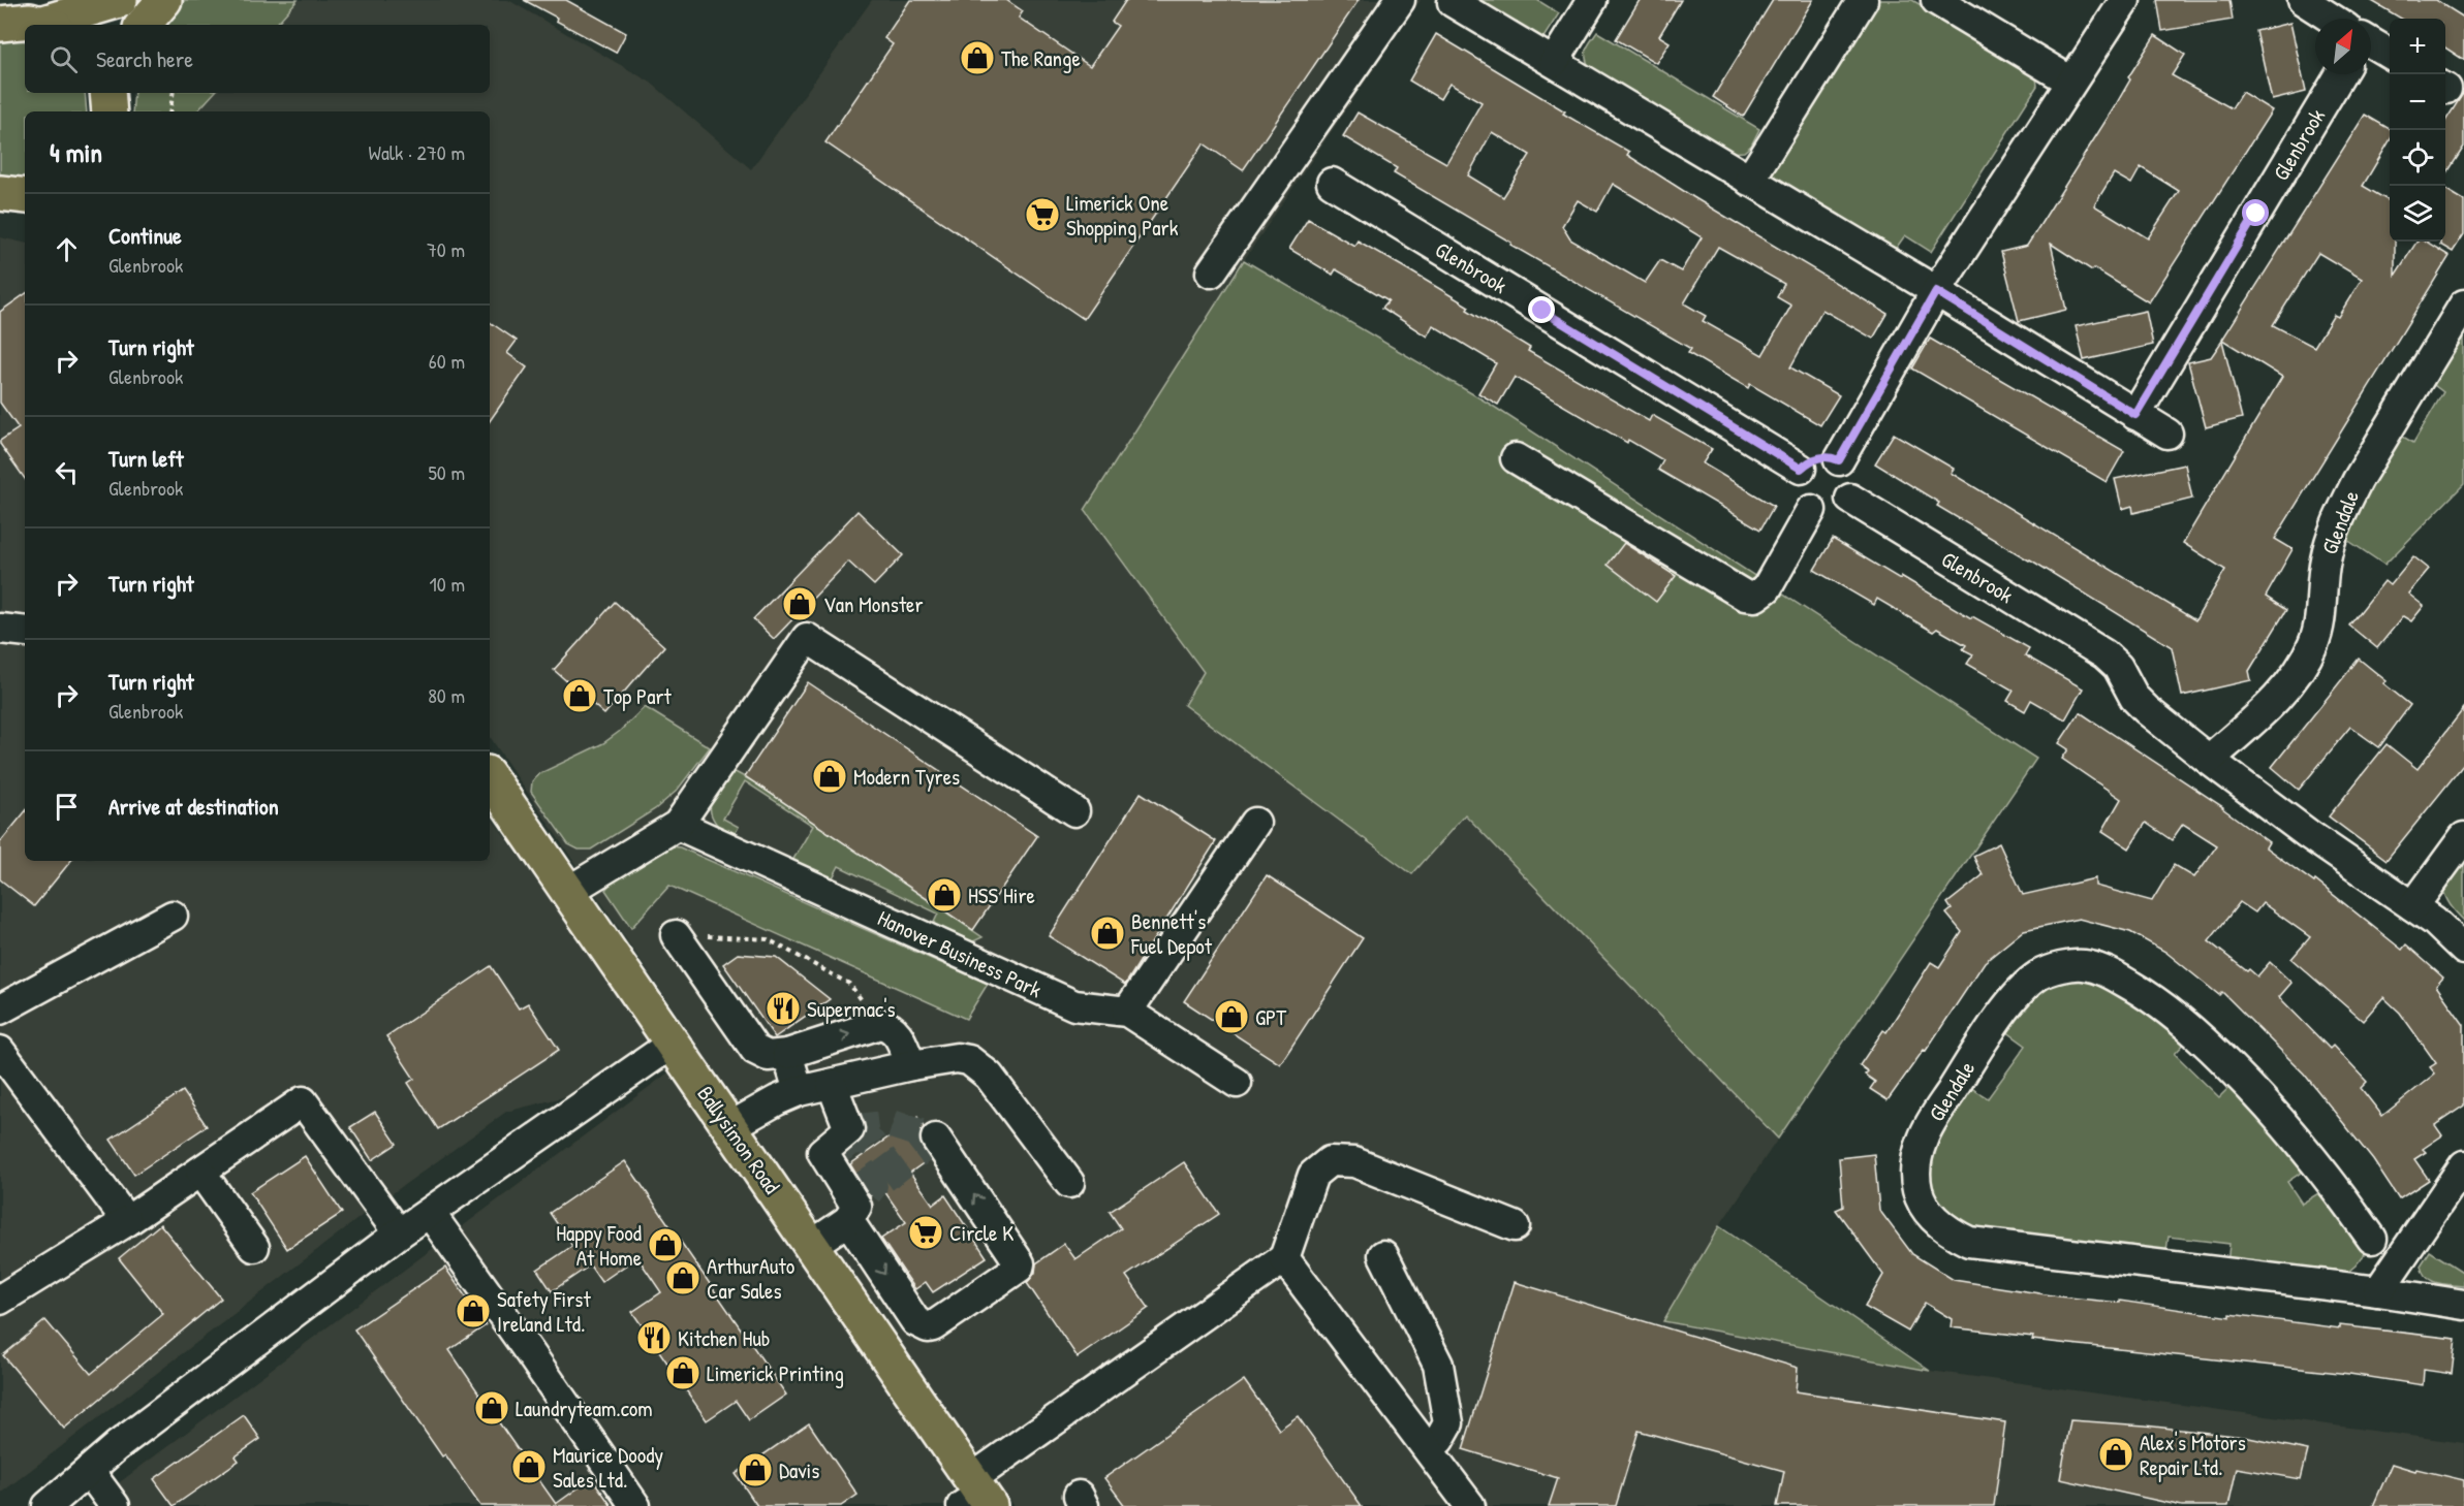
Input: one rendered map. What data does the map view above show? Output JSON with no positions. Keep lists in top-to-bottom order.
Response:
{
  "streets": {
    "main road": ["Ballysimon Road"],
    "street": ["Glenbrook", "Glendale", "Hanover Business Park"]
  },
  "crossings": [
    ["Glenbrook", "Glendale"]
  ],
  "places": {
    "shop": [
      "The Range",
      "Van Monster",
      "Top Part",
      "Modern Tyres",
      "HSS Hire",
      "Bennett's Fuel Depot",
      "GPT",
      "Happy Food At Home",
      "ArthurAuto Car Sales",
      "Safety First Ireland Ltd.",
      "Limerick Printing",
      "Laundryteam.com",
      "Alex's Motors Repair Ltd.",
      "Maurice Doody Sales Ltd.",
      "Davis"
    ],
    "supermarket": ["Limerick One Shopping Park", "Circle K"],
    "restaurant": ["Supermac's", "Kitchen Hub"]
  },
  "north": "top right",
  "page": {
    "map_buttons": ["+", "−"],
    "search": "Search here",
    "heading": ["4 min", "Walk · 270 m"],
    "list": [
      ["Continue", "Glenbrook", "70 m"],
      ["Turn right", "Glenbrook", "60 m"],
      ["Turn left", "Glenbrook", "50 m"],
      ["Turn right", "10 m"],
      ["Turn right", "Glenbrook", "80 m"],
      "Arrive at destination"
    ]
  }
}
